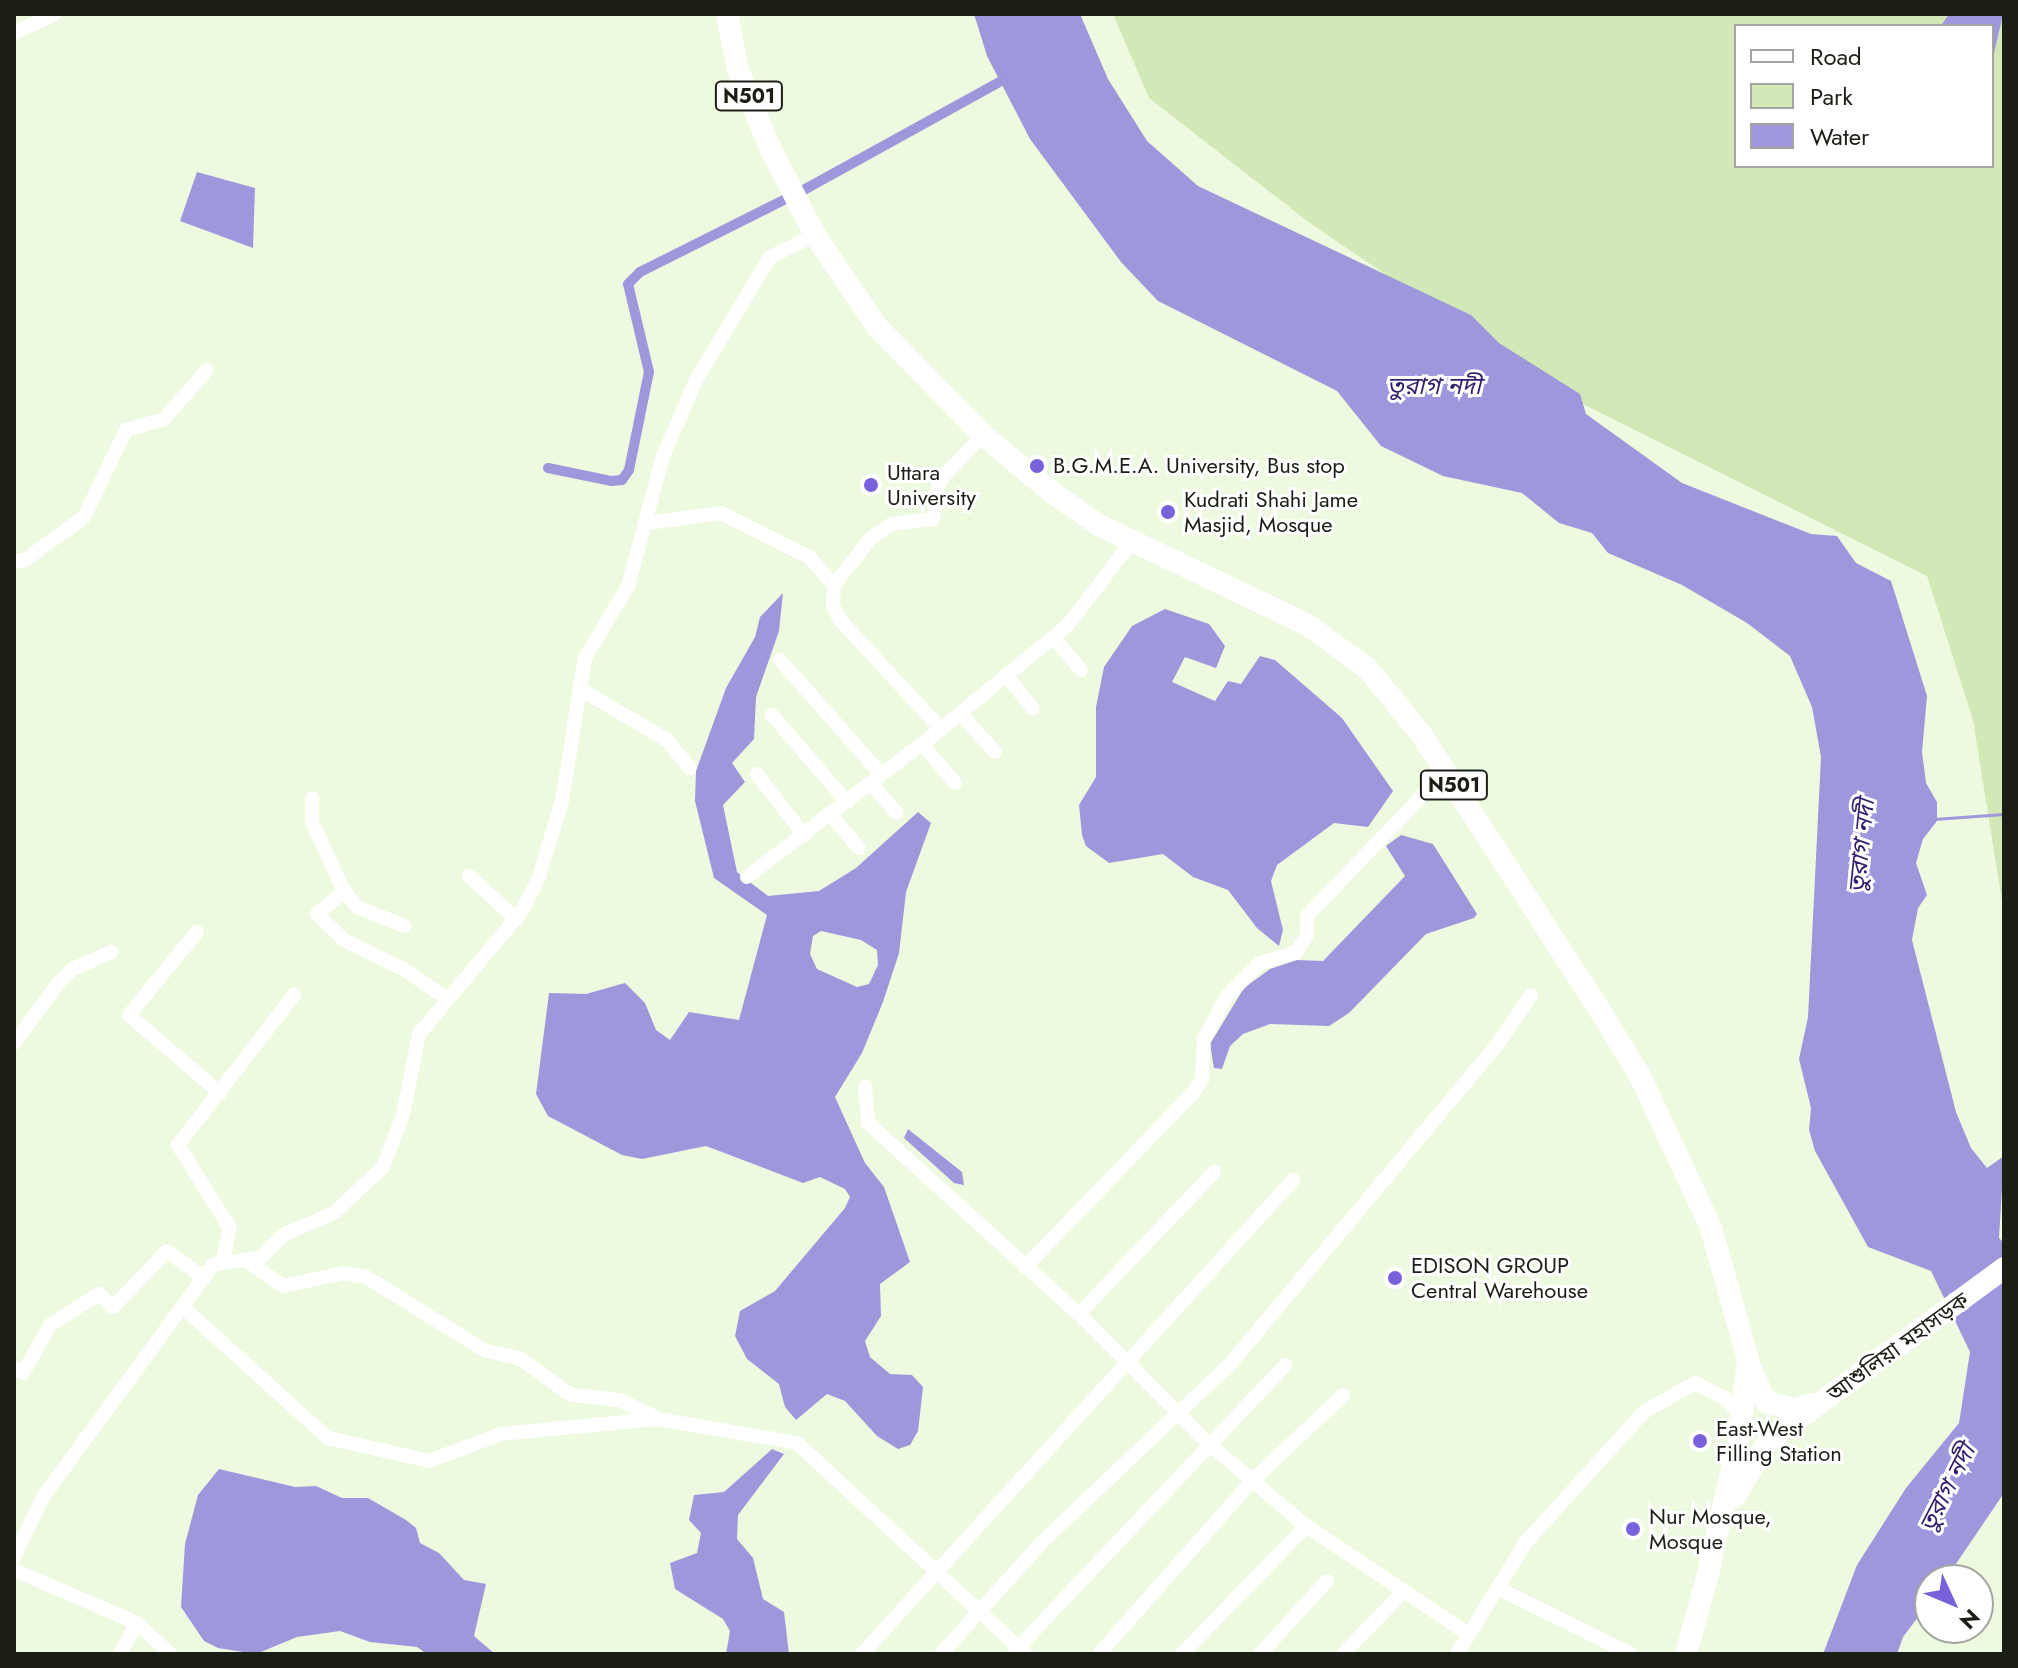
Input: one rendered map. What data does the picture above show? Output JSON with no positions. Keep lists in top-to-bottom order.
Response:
{
  "streets": {
    "highway": ["N501", "আশুলিয়া মহাসড়ক"]
  },
  "crossings": [
    ["N501", "আশুলিয়া মহাসড়ক"]
  ],
  "water": ["তুরাগ নদী"],
  "places": [
    "B.G.M.E.A. University, Bus stop",
    "Uttara University",
    "Kudrati Shahi Jame Masjid, Mosque",
    "EDISON GROUP Central Warehouse",
    "East-West Filling Station",
    "Nur Mosque, Mosque"
  ],
  "legend": ["Road", "Park", "Water"],
  "north": "bottom right"
}
